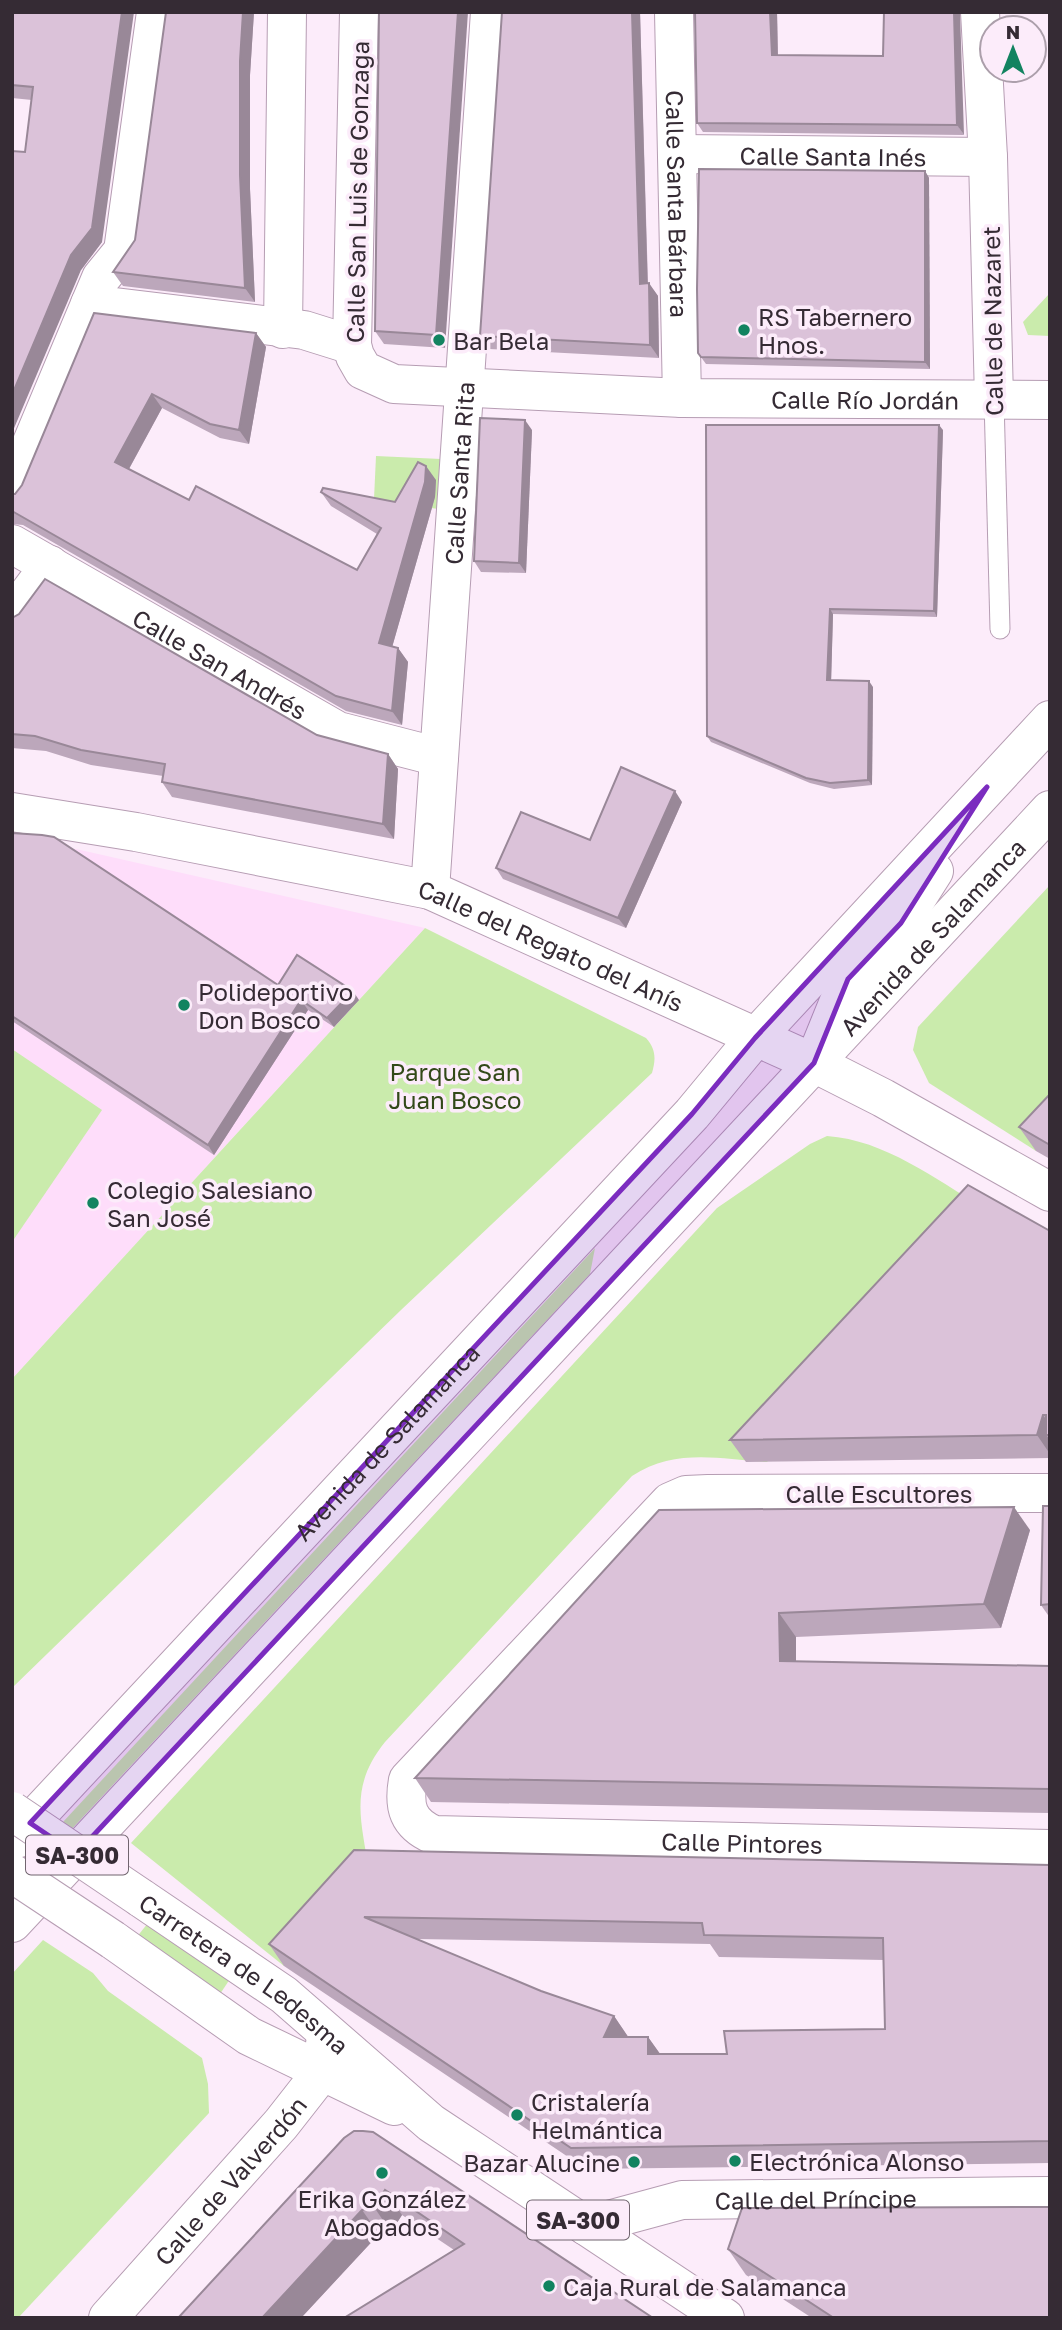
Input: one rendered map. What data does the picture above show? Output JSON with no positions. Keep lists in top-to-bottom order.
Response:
{
  "streets": {
    "main road": [
      "Calle Santa Inés",
      "Calle San Luis de Gonzaga",
      "Calle Santa Bárbara",
      "Calle de Nazaret",
      "Calle Río Jordán",
      "Calle Santa Rita",
      "Calle San Andrés",
      "Avenida de Salamanca",
      "Calle del Regato del Anís",
      "Calle Escultores",
      "Calle Pintores",
      "SA-300",
      "Carretera de Ledesma",
      "Calle de Valverdón",
      "Calle del Príncipe"
    ]
  },
  "crossings": [
    ["Calle Santa Inés", "Calle Santa Bárbara"],
    ["Calle Santa Inés", "Calle de Nazaret"],
    ["Calle San Luis de Gonzaga", "Calle Río Jordán"],
    ["Calle Santa Bárbara", "Calle Río Jordán"],
    ["Calle de Nazaret", "Calle Río Jordán"],
    ["Calle Río Jordán", "Calle Santa Rita"],
    ["Calle Santa Rita", "Calle San Andrés"],
    ["Calle Santa Rita", "Calle del Regato del Anís"],
    ["Avenida de Salamanca", "Calle del Regato del Anís"],
    ["Calle Escultores", "Calle Pintores"],
    ["Carretera de Ledesma", "Calle de Valverdón"],
    ["Carretera de Ledesma", "Calle del Príncipe"]
  ],
  "parks": ["Parque San Juan Bosco"],
  "places": [
    "RS Tabernero Hnos.",
    "Bar Bela",
    "Polideportivo Don Bosco",
    "Colegio Salesiano San José",
    "Cristalería Helmántica",
    "Electrónica Alonso",
    "Bazar Alucine",
    "Erika González Abogados",
    "Caja Rural de Salamanca"
  ],
  "north": "top"
}
